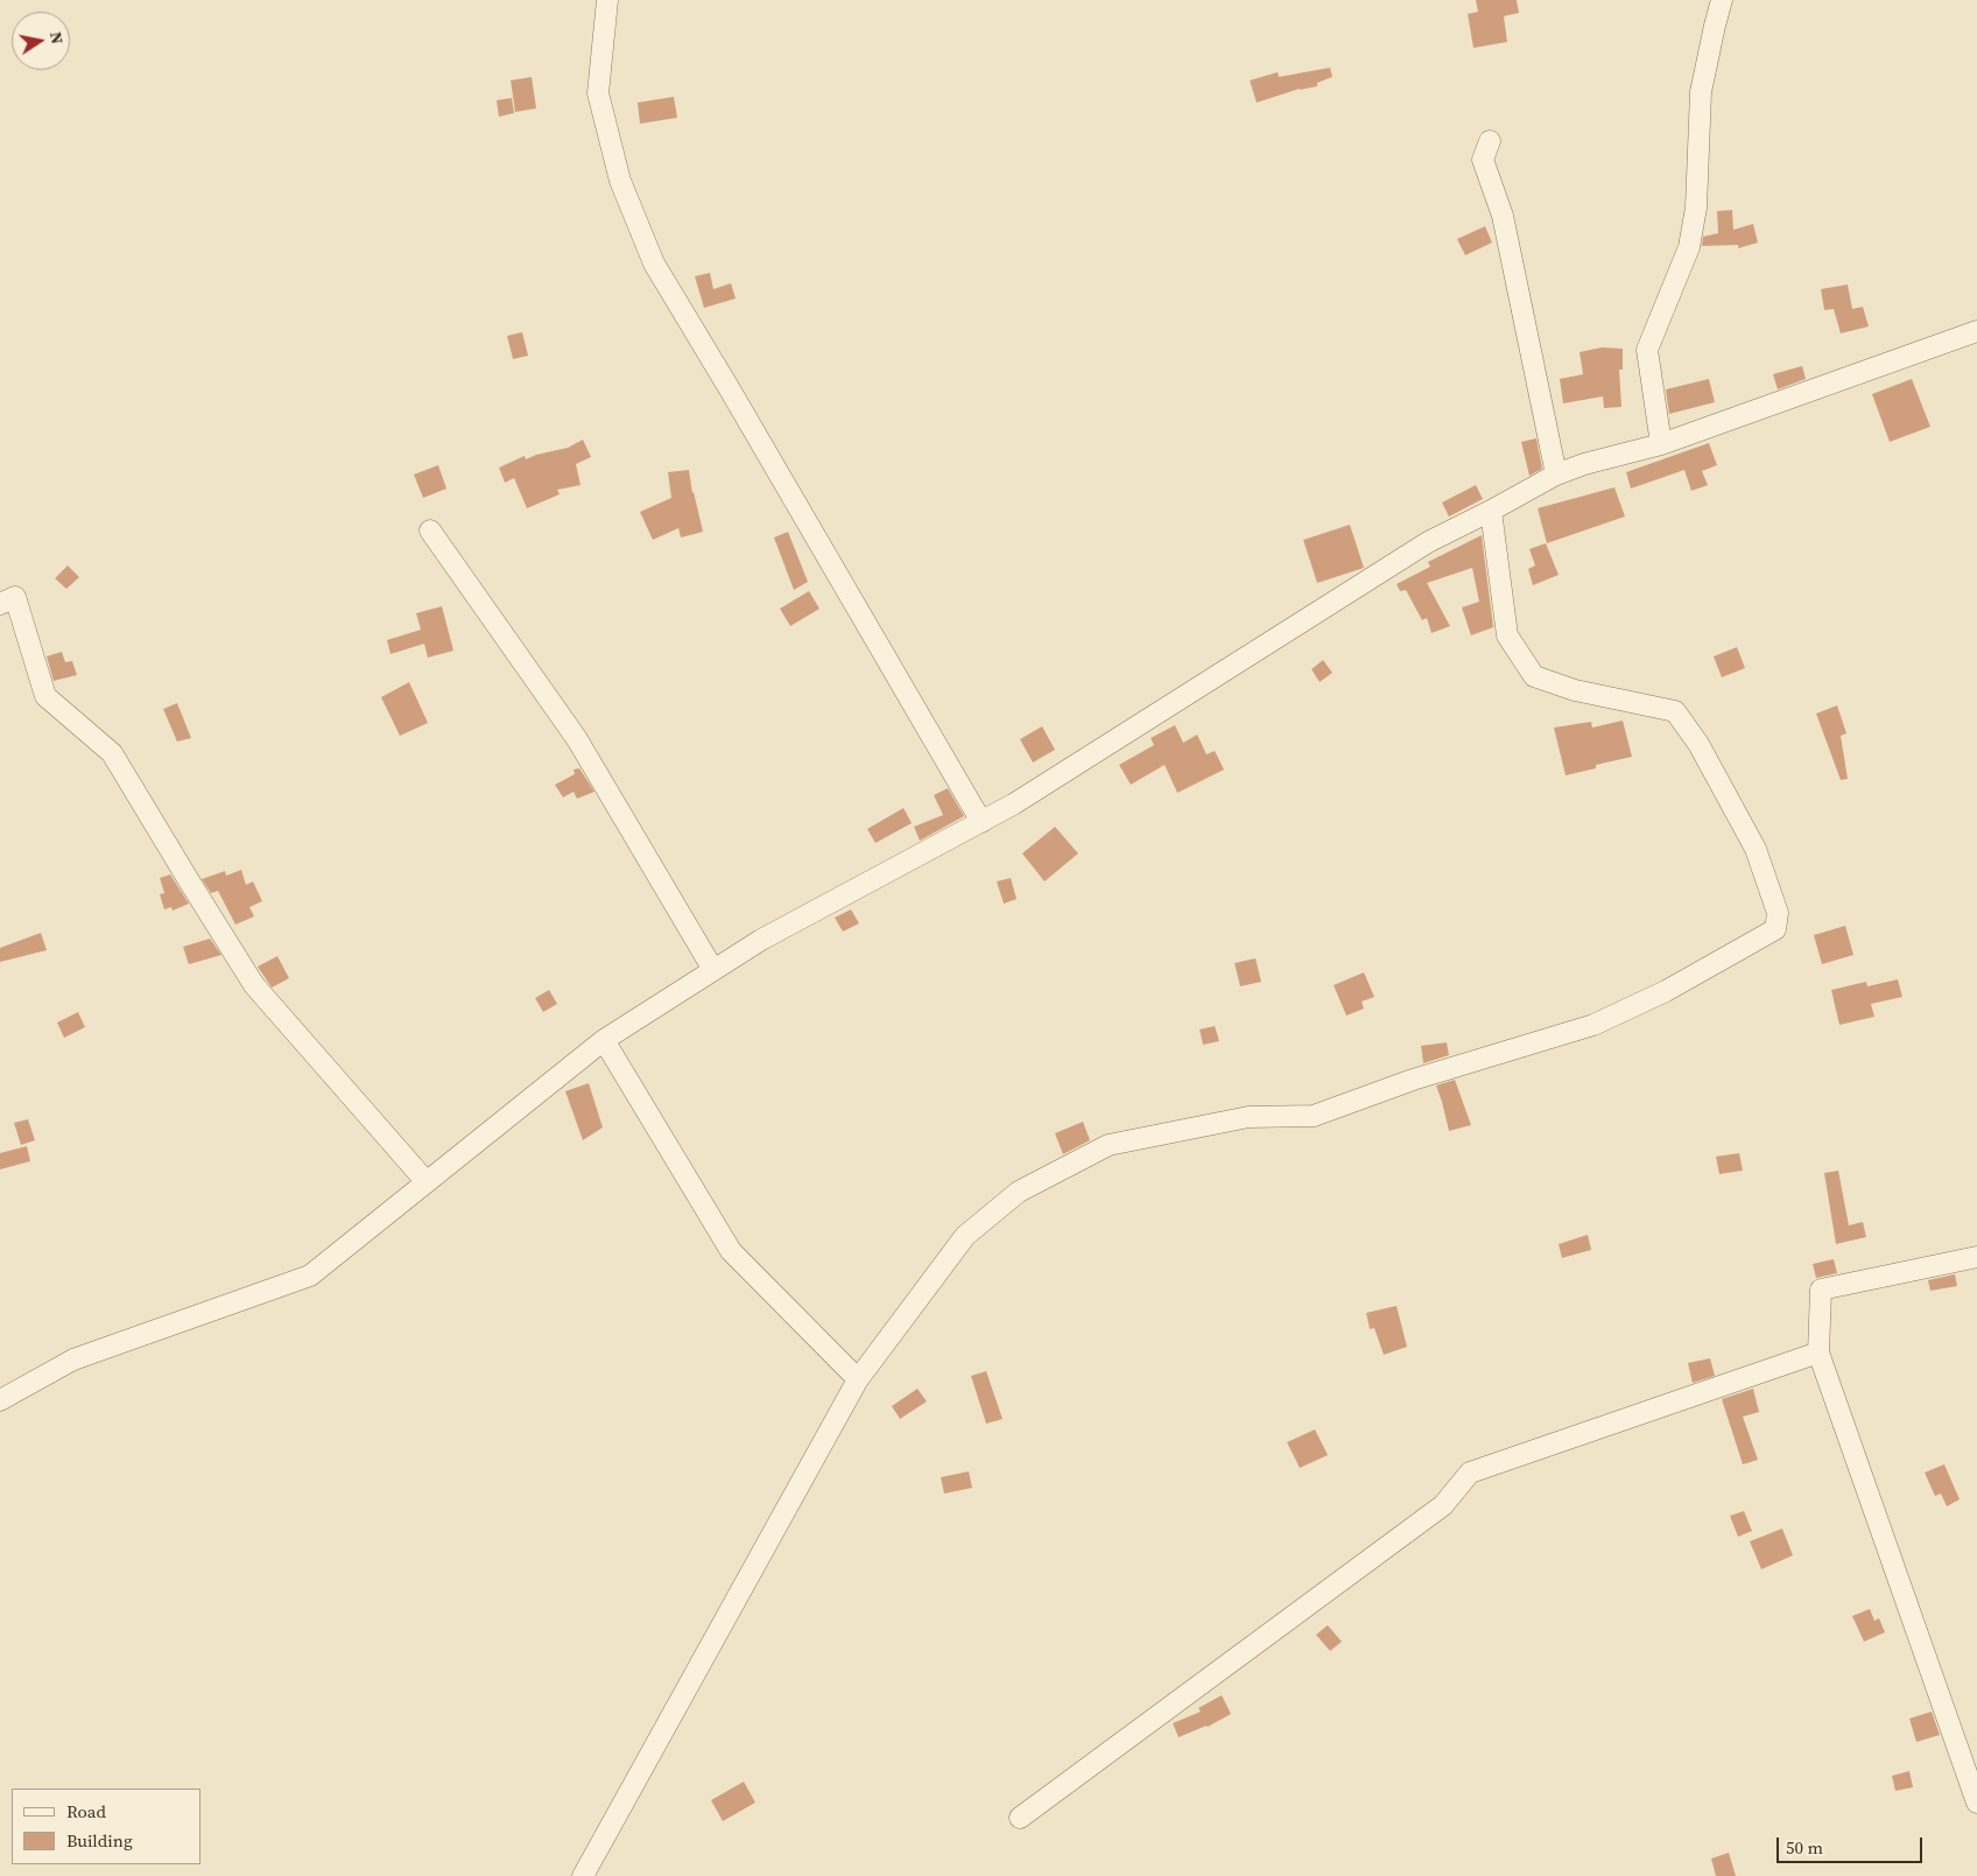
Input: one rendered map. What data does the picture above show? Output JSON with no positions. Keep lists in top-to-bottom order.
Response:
{
  "legend": ["Road", "Building"],
  "scale_bar": "50 m",
  "north": "right"
}
